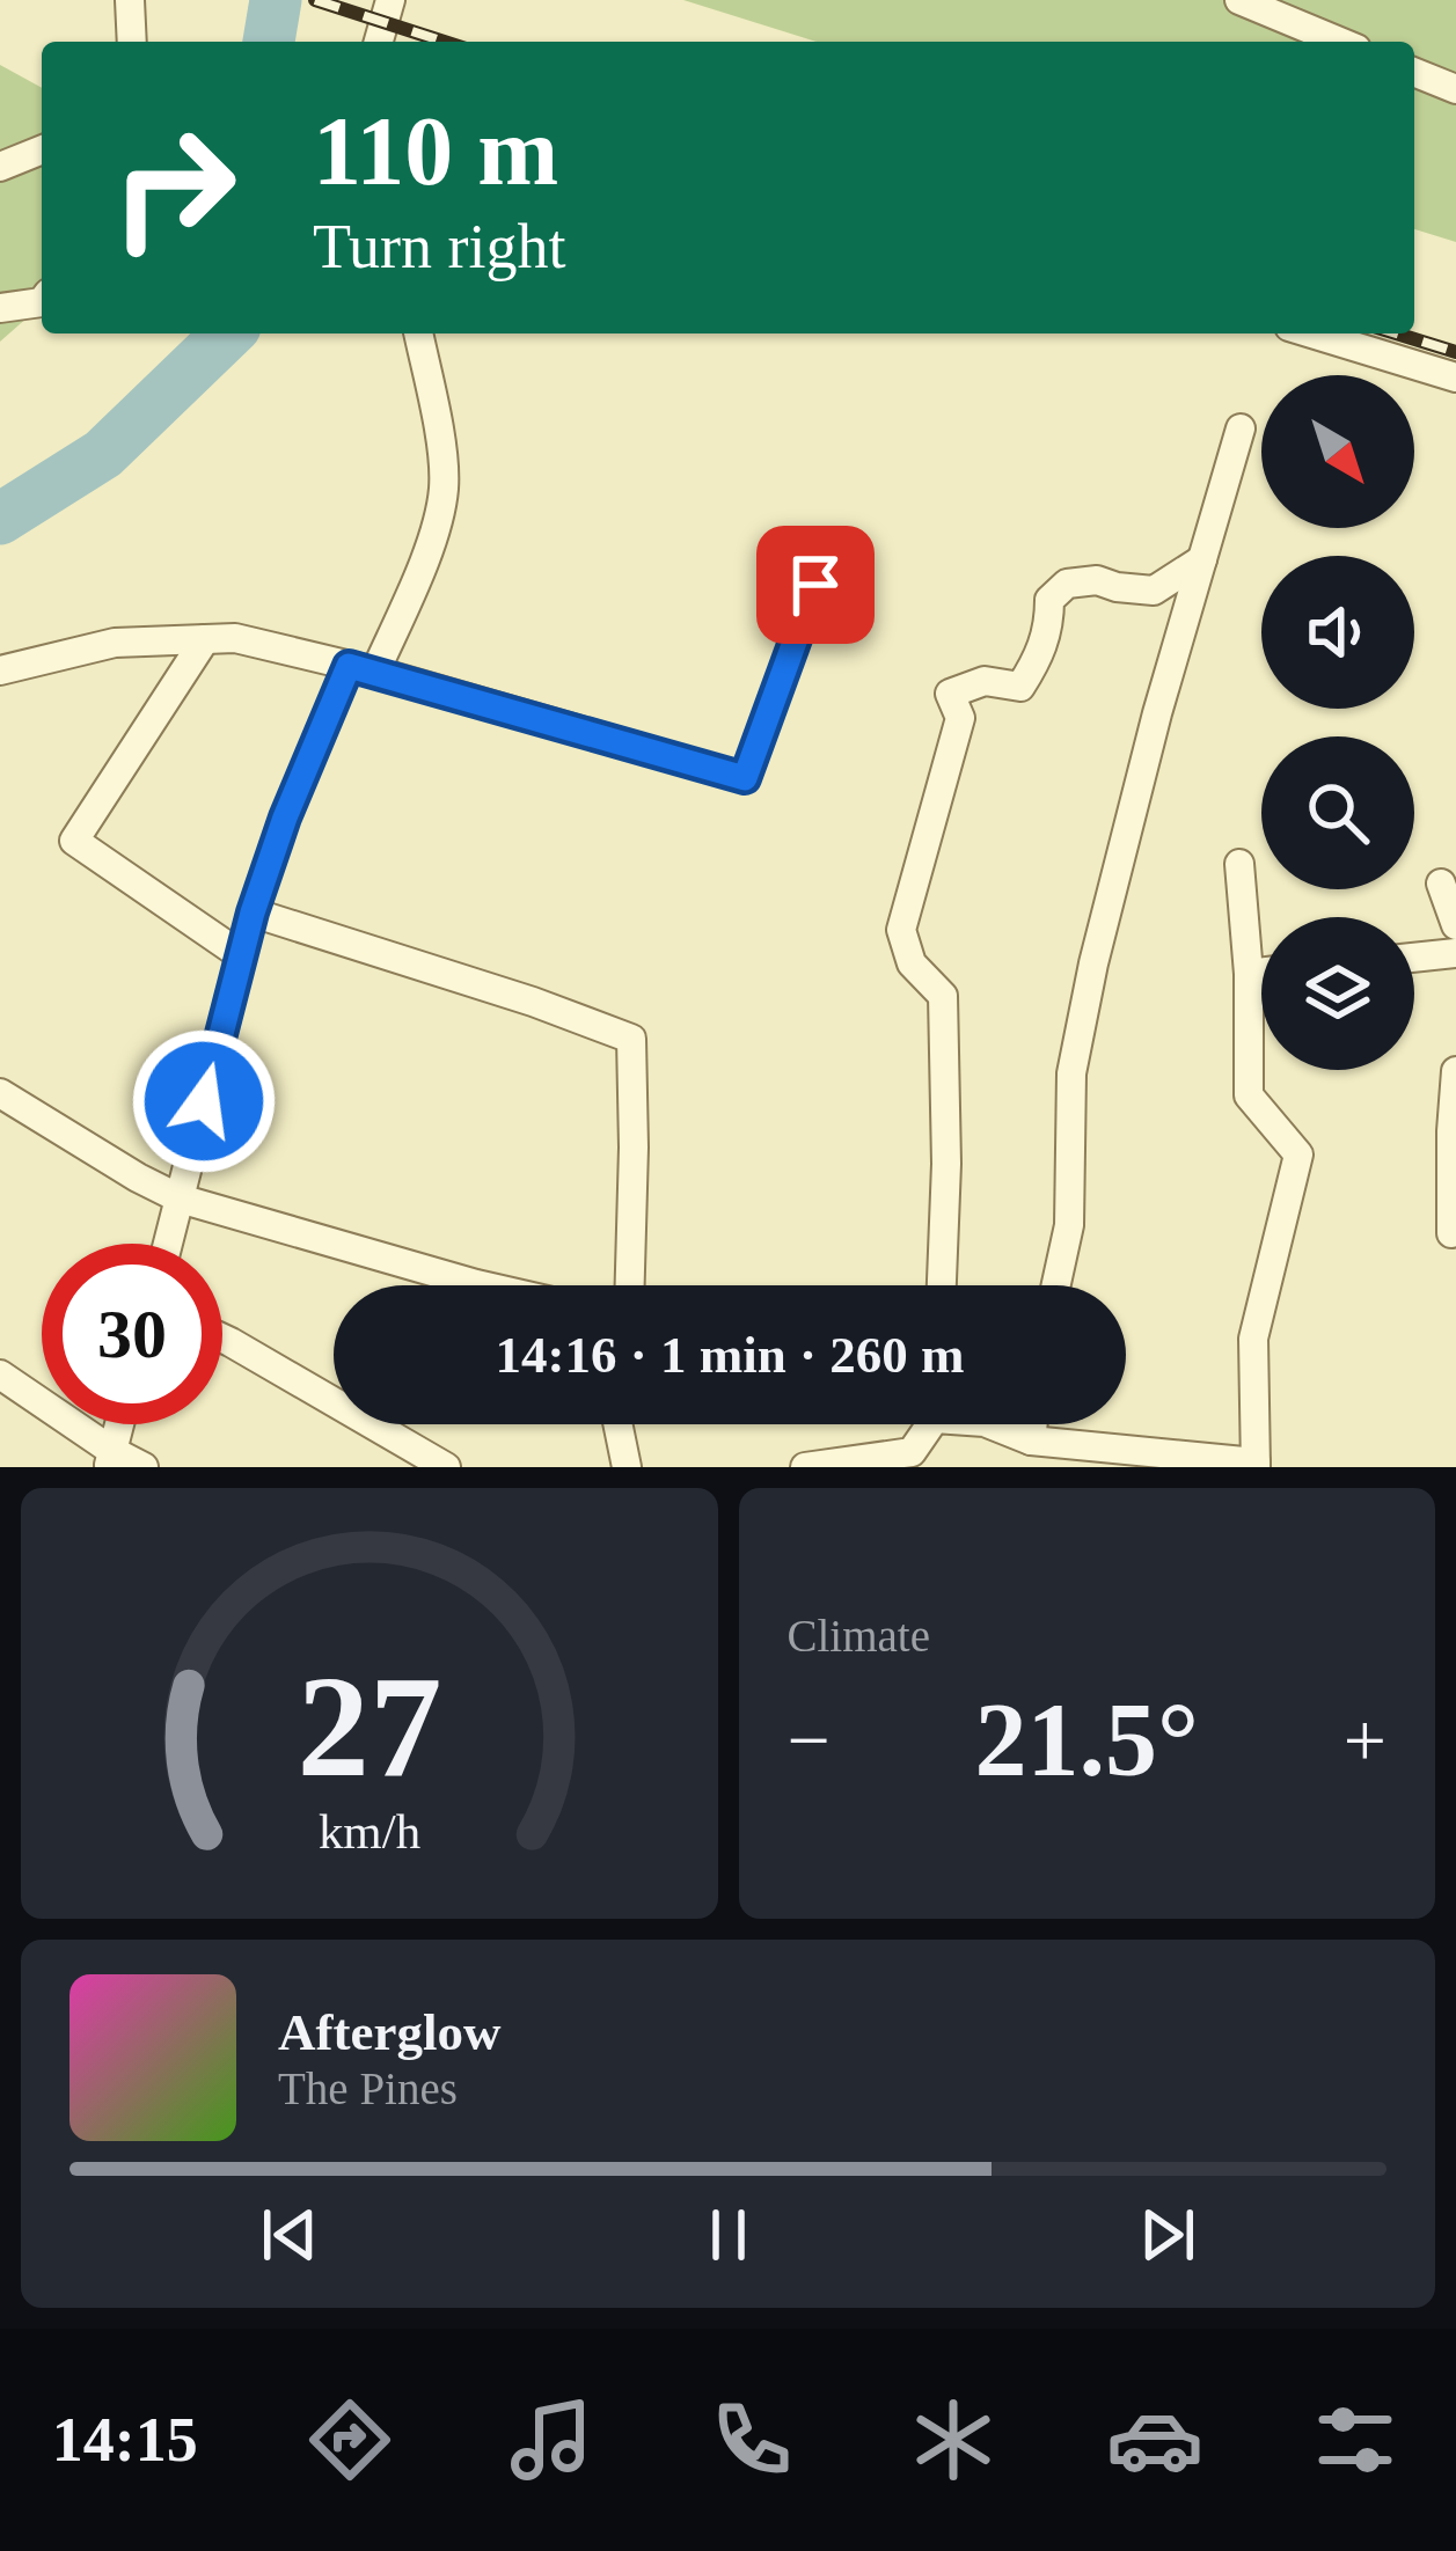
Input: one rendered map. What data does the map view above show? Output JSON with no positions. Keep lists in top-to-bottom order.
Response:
{
  "north": "bottom right",
  "page": {
    "turn": ["110 m", "Turn right"],
    "limit": "30",
    "trip": "14:16 · 1 min · 260 m",
    "tile": "Climate",
    "heat": ["−", "21.5°", "+"],
    "song": ["Afterglow", "The Pines"],
    "tabs": "14:15",
    "gauge": ["27", "km/h"]
  }
}
